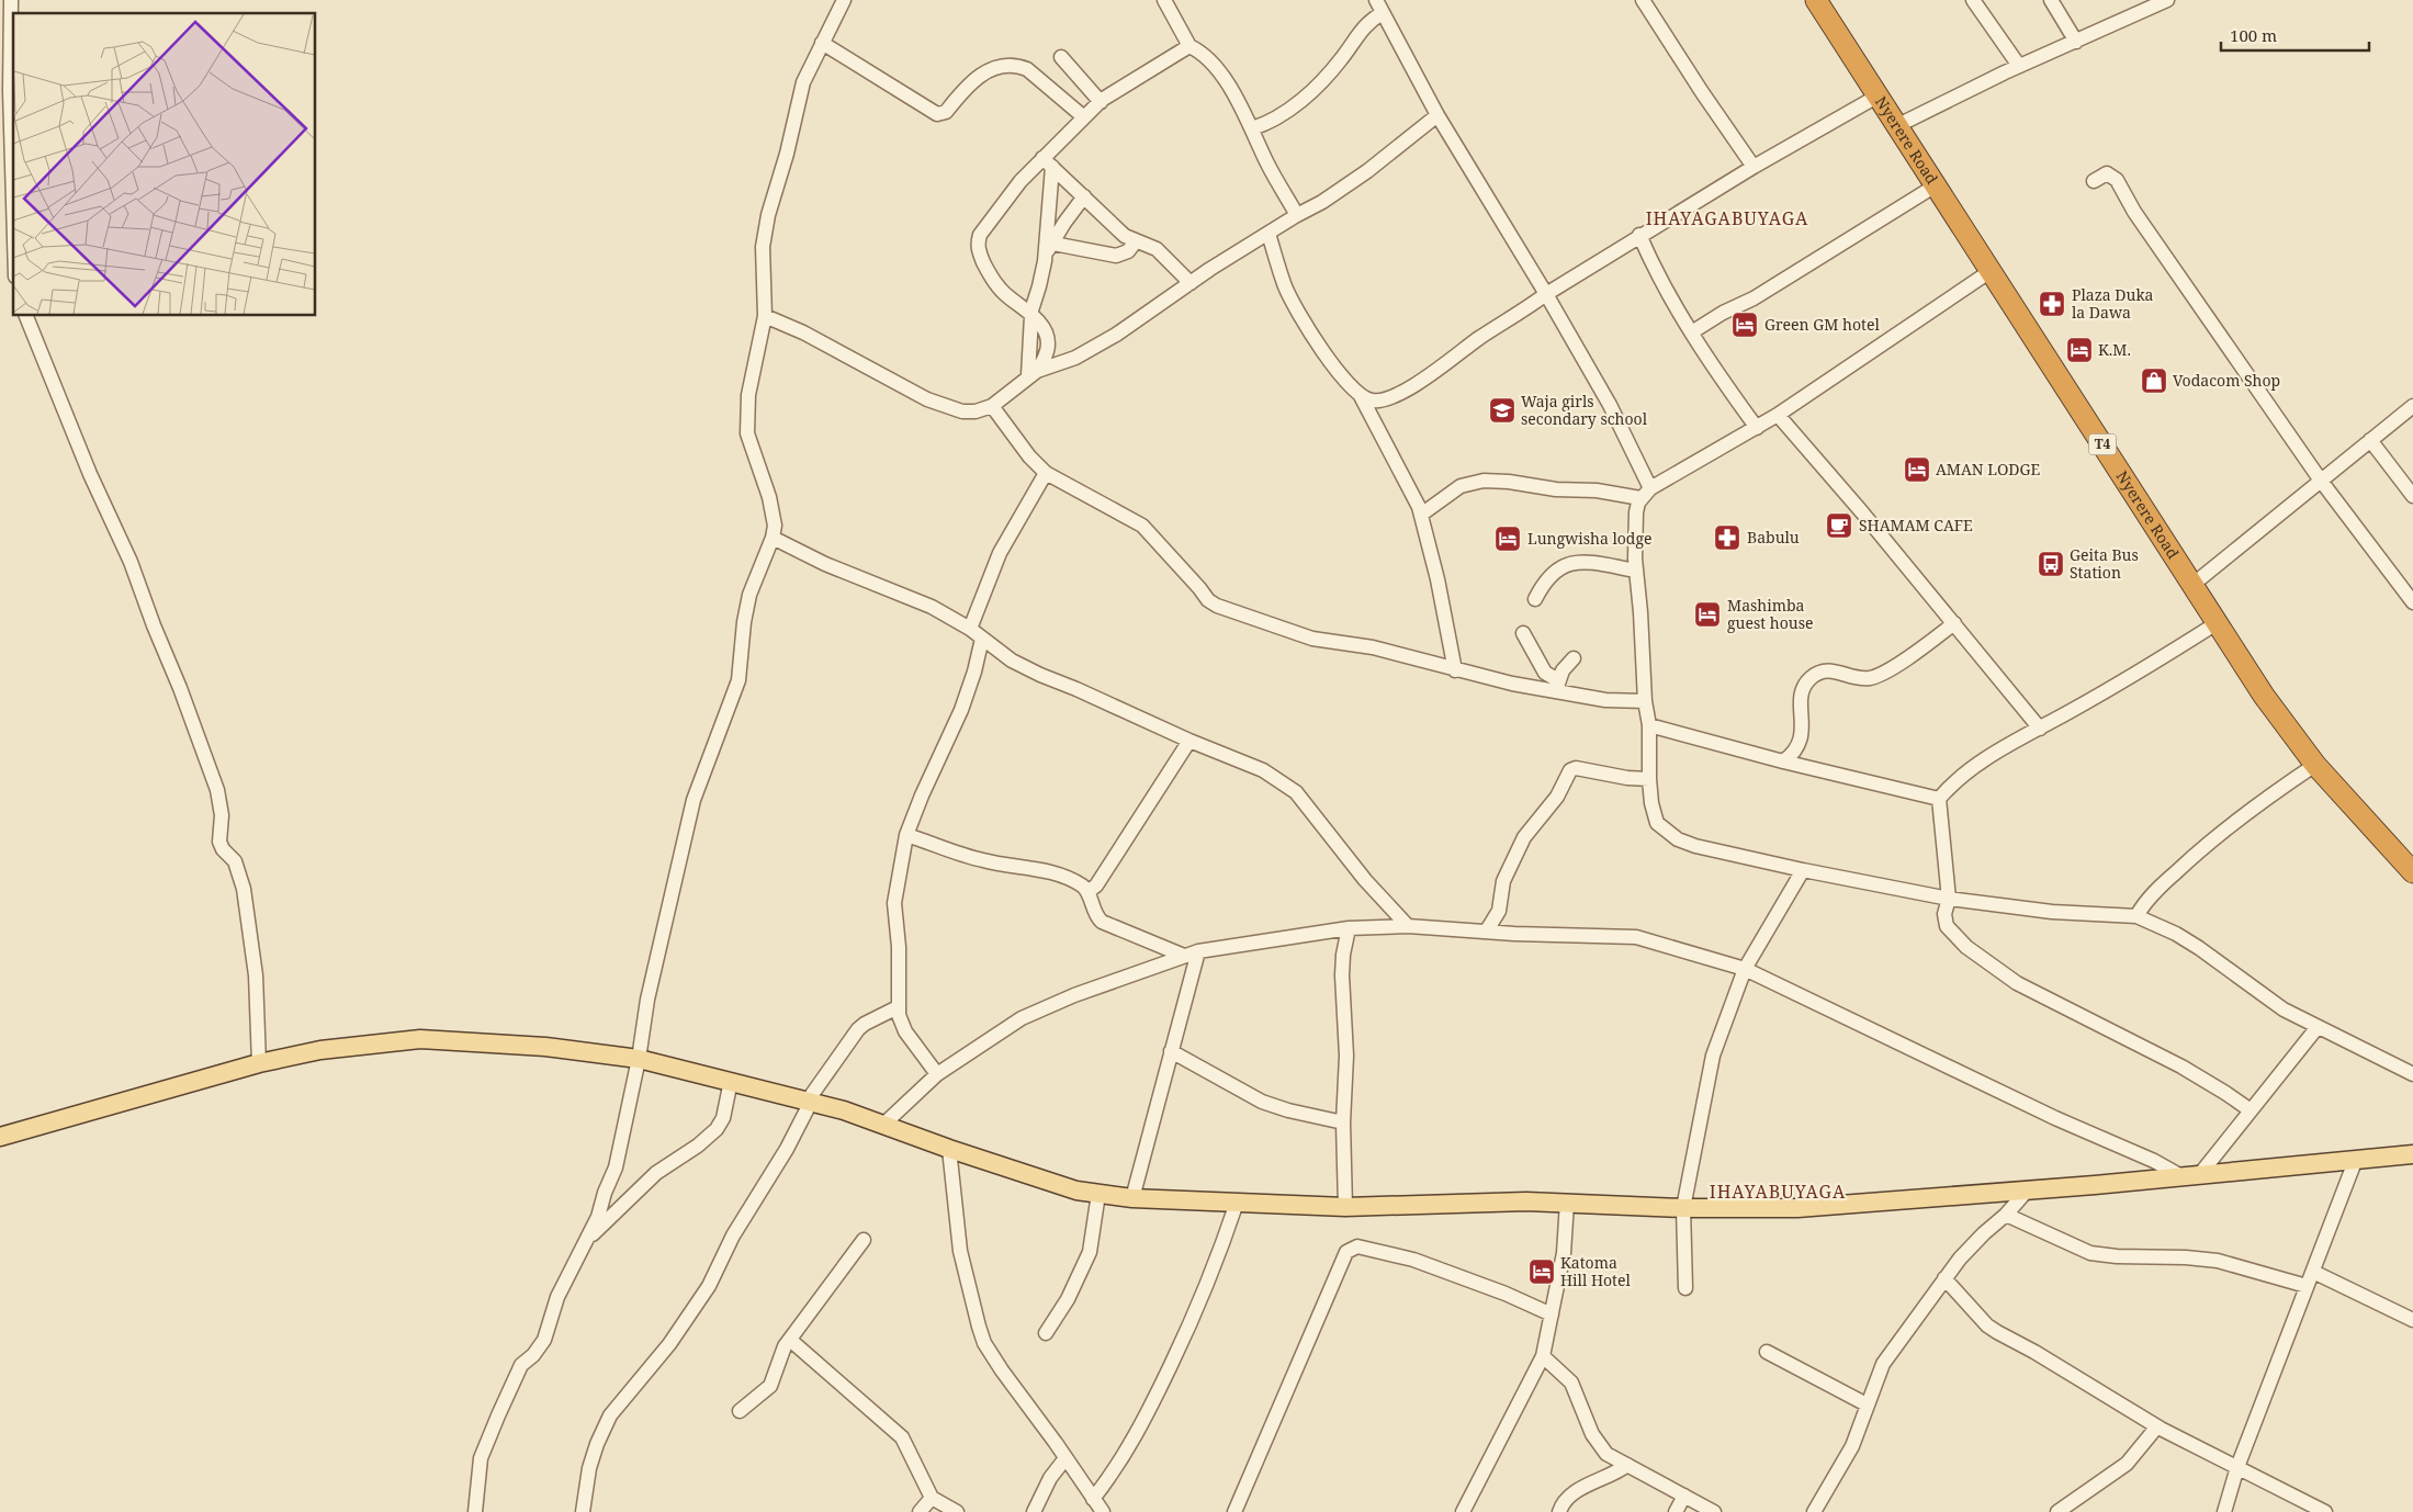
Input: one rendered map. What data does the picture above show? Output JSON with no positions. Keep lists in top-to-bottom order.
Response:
{
  "streets": {
    "highway": ["Nyerere Road", "T4"]
  },
  "districts": ["IHAYAGABUYAGA", "IHAYABUYAGA"],
  "places": {
    "pharmacy": ["Plaza Duka la Dawa", "Babulu"],
    "hotel": [
      "Green GM hotel",
      "K.M.",
      "AMAN LODGE",
      "Lungwisha lodge",
      "Mashimba guest house",
      "Katoma Hill Hotel"
    ],
    "shop": ["Vodacom Shop"],
    "school or university": ["Waja girls secondary school"],
    "cafe": ["SHAMAM CAFE"],
    "bus stop": ["Geita Bus Station"]
  },
  "scale_bar": "100 m"
}
